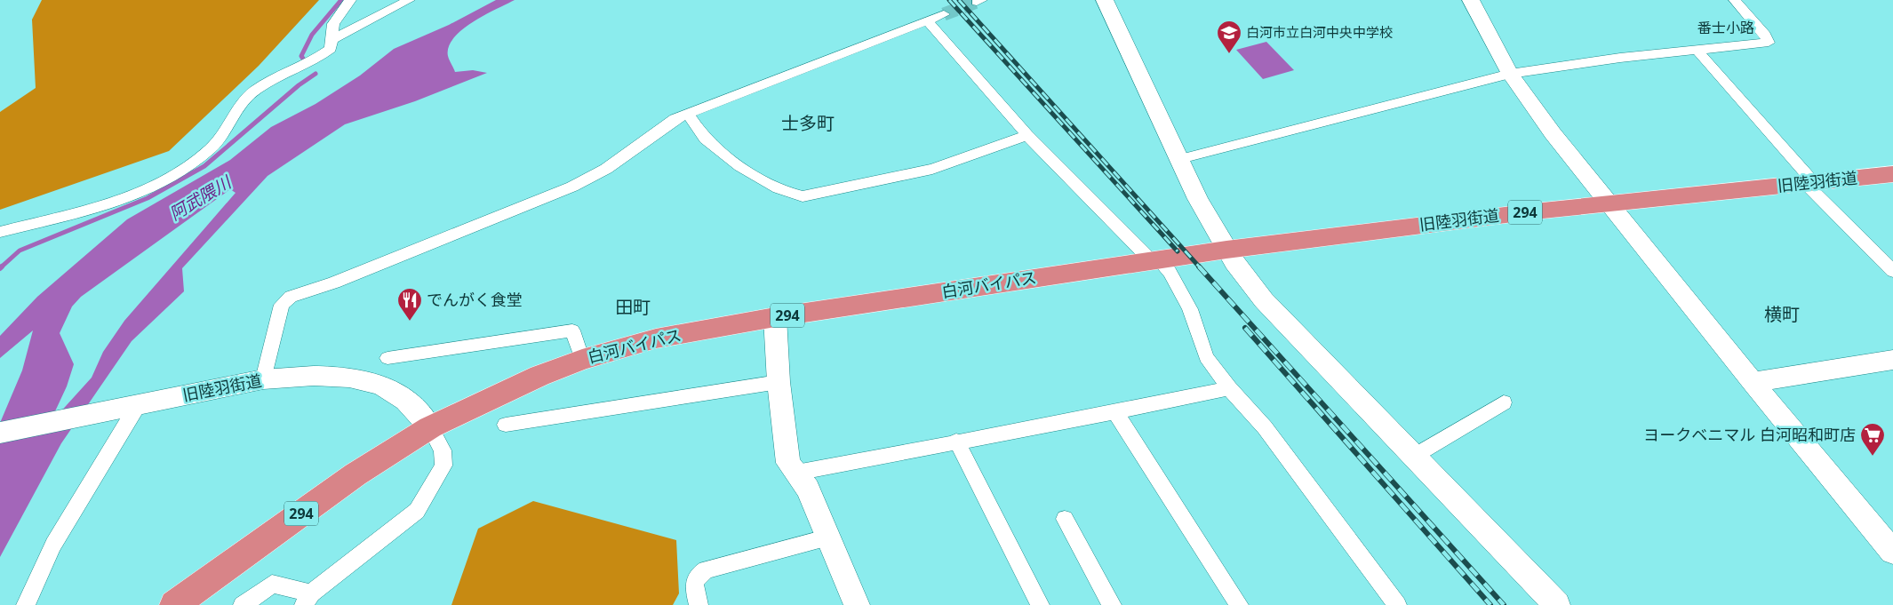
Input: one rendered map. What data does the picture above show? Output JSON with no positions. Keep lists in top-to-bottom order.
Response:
{
  "streets": {
    "highway": ["旧陸羽街道", "294", "白河バイパス"]
  },
  "crossings": [
    ["旧陸羽街道", "白河バイパス"]
  ],
  "districts": [
    "番士小路",
    "士多町",
    "田町",
    "横町"
  ],
  "water": ["阿武隈川"],
  "places": {
    "school or university": ["白河市立白河中央中学校"],
    "restaurant": ["でんがく食堂"],
    "supermarket": ["ヨークベニマル 白河昭和町店"]
  }
}
